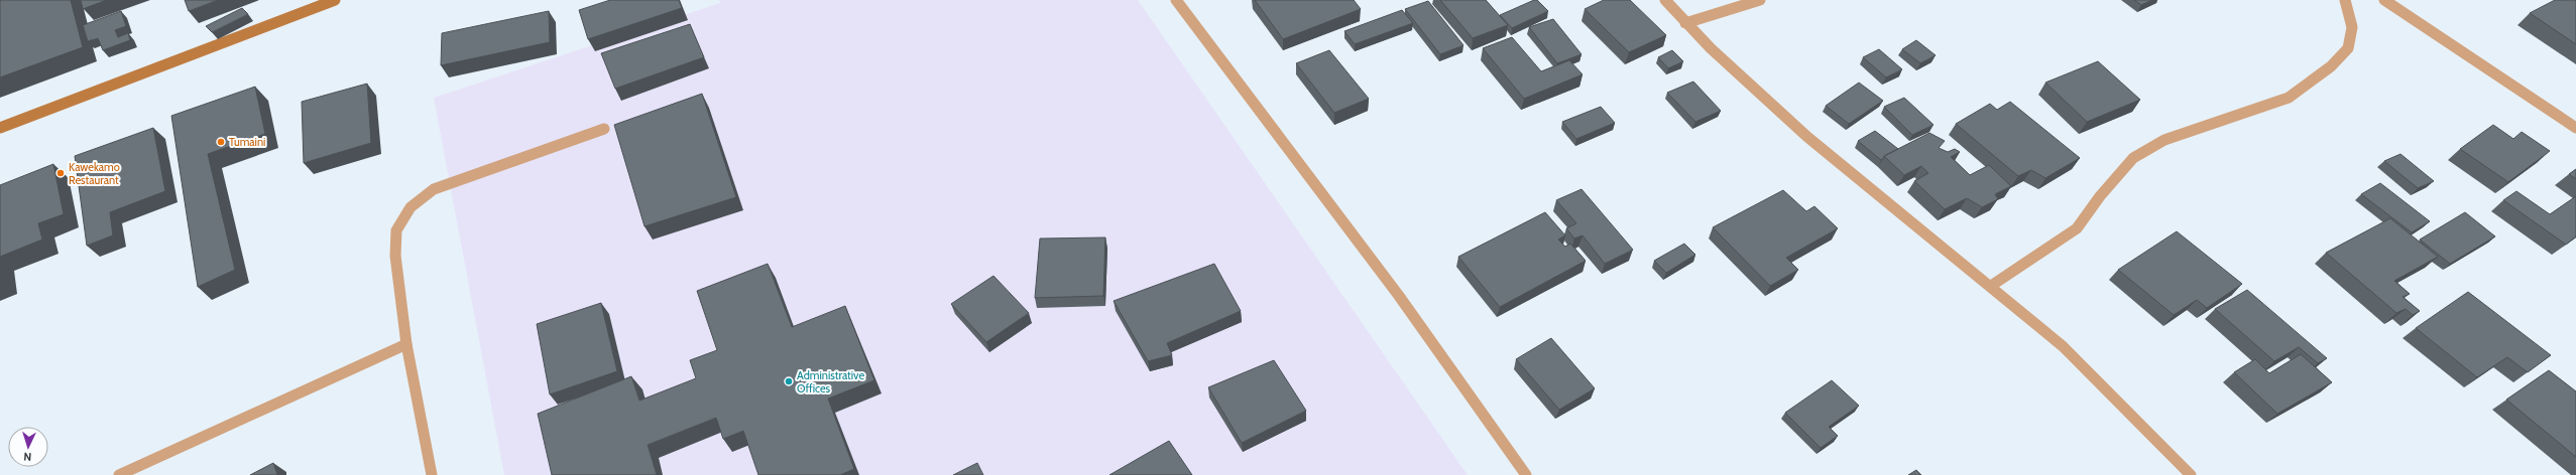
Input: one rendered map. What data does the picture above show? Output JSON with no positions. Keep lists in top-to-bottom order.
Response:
{
  "places": ["Tumaini", "Kawekamo Restaurant", "Administrative Offices"],
  "north": "bottom"
}
